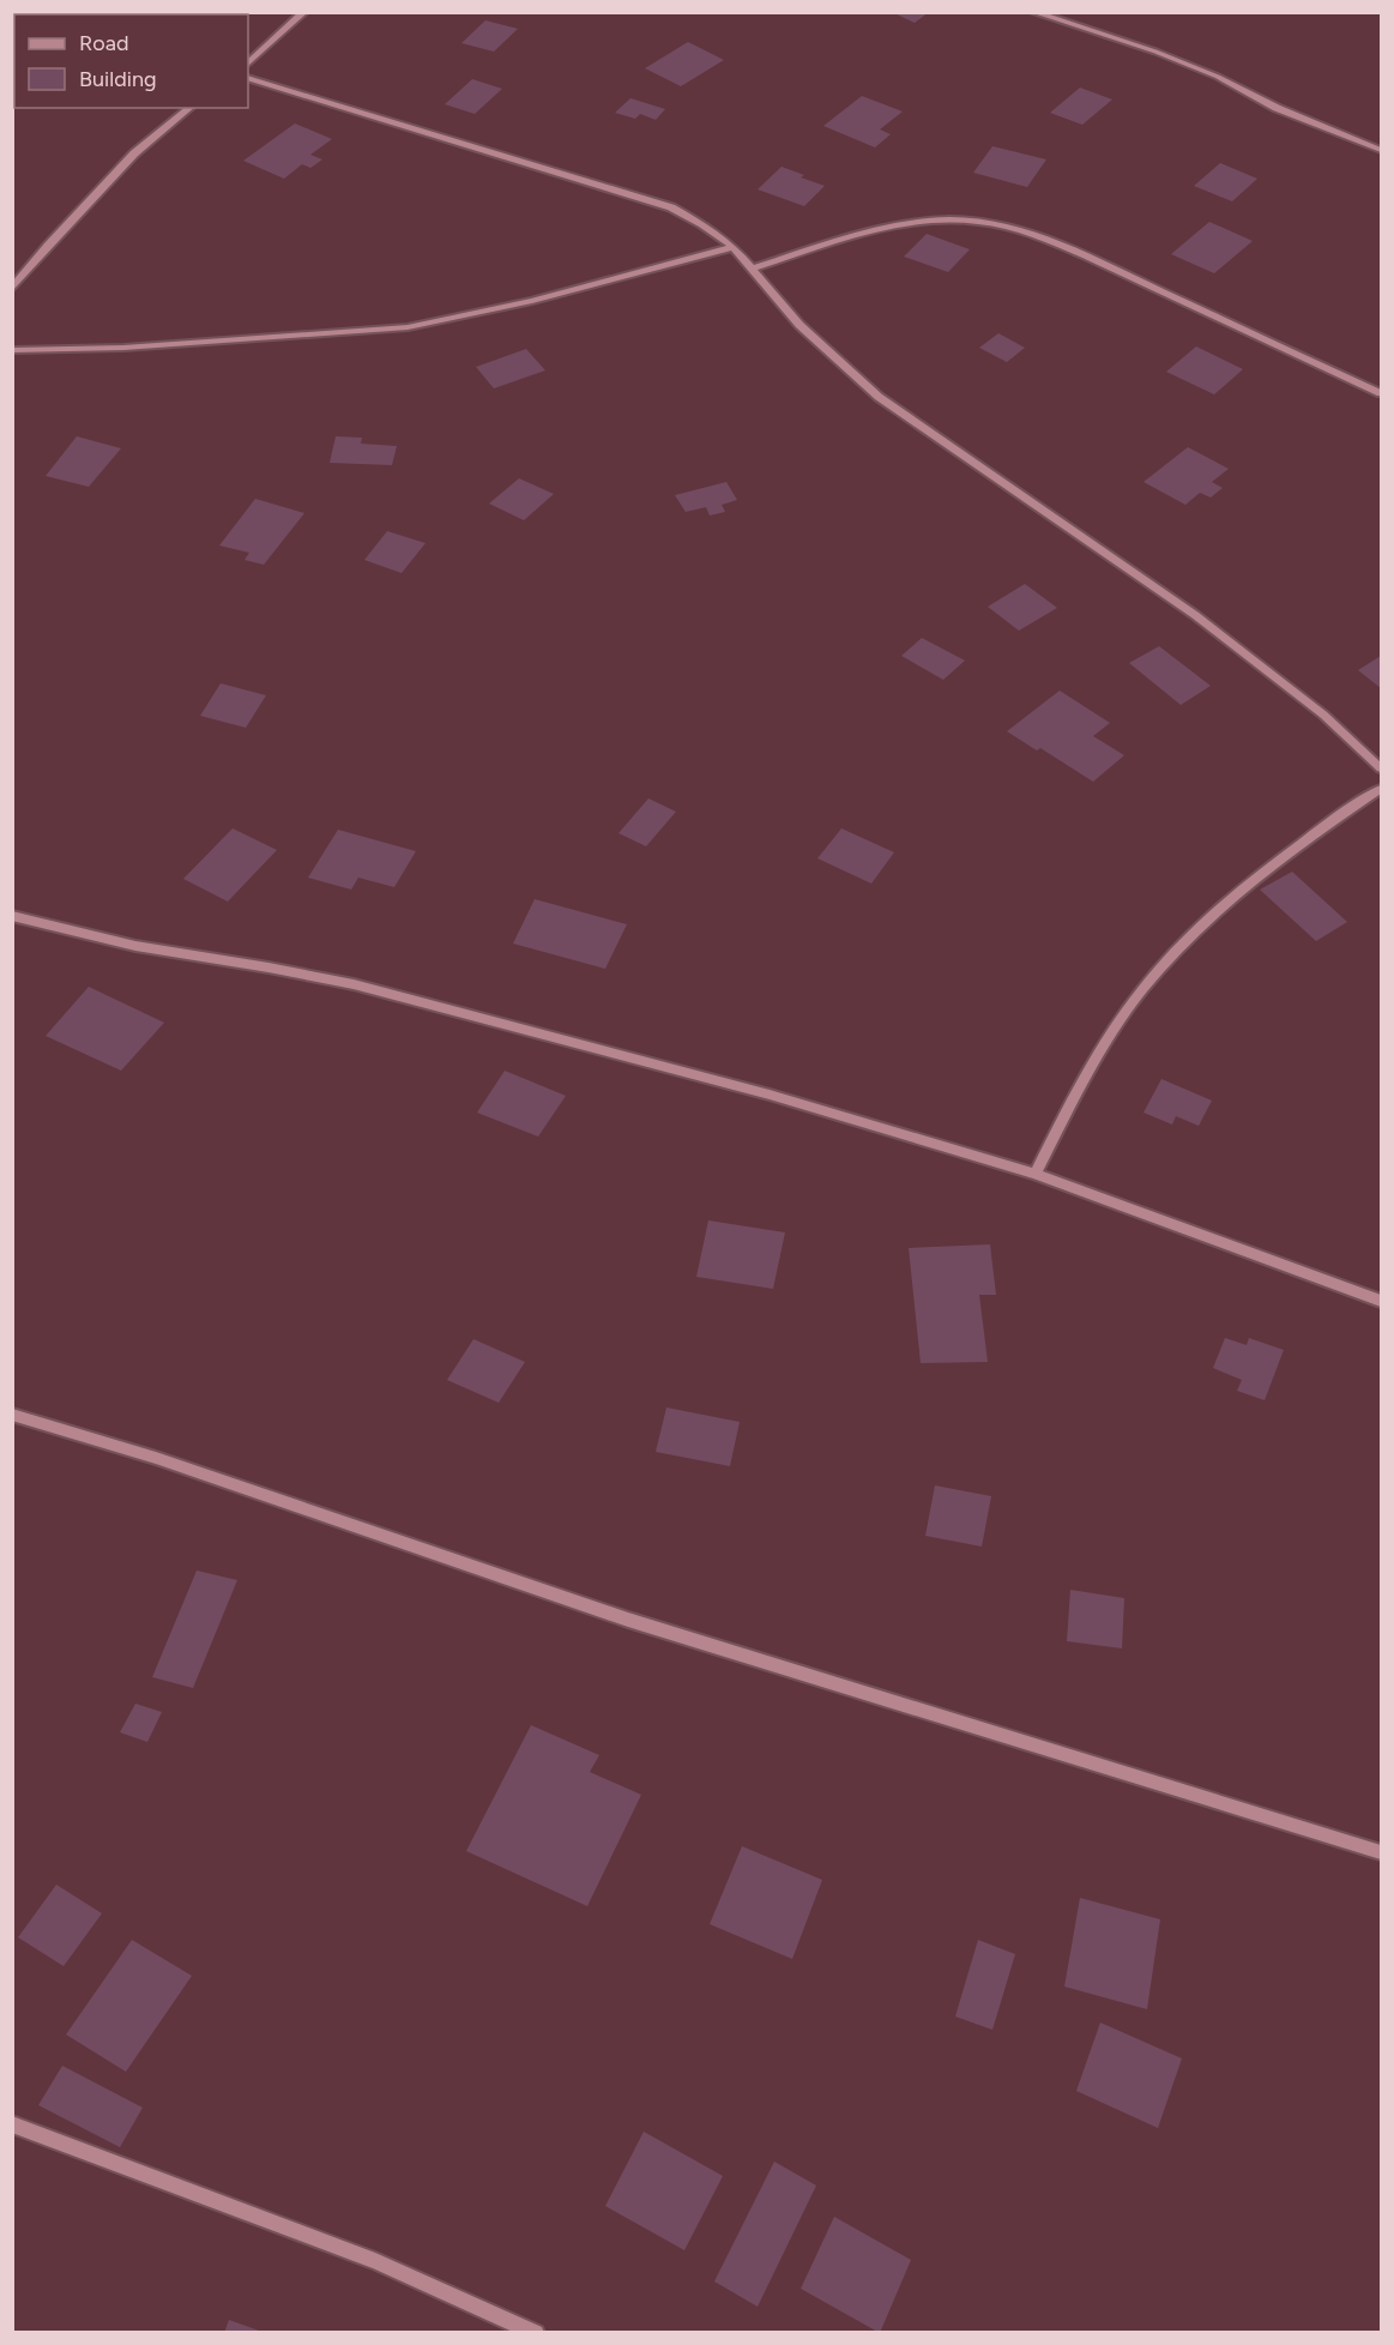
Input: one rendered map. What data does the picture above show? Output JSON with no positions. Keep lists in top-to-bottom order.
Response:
{
  "legend": ["Road", "Building"]
}
